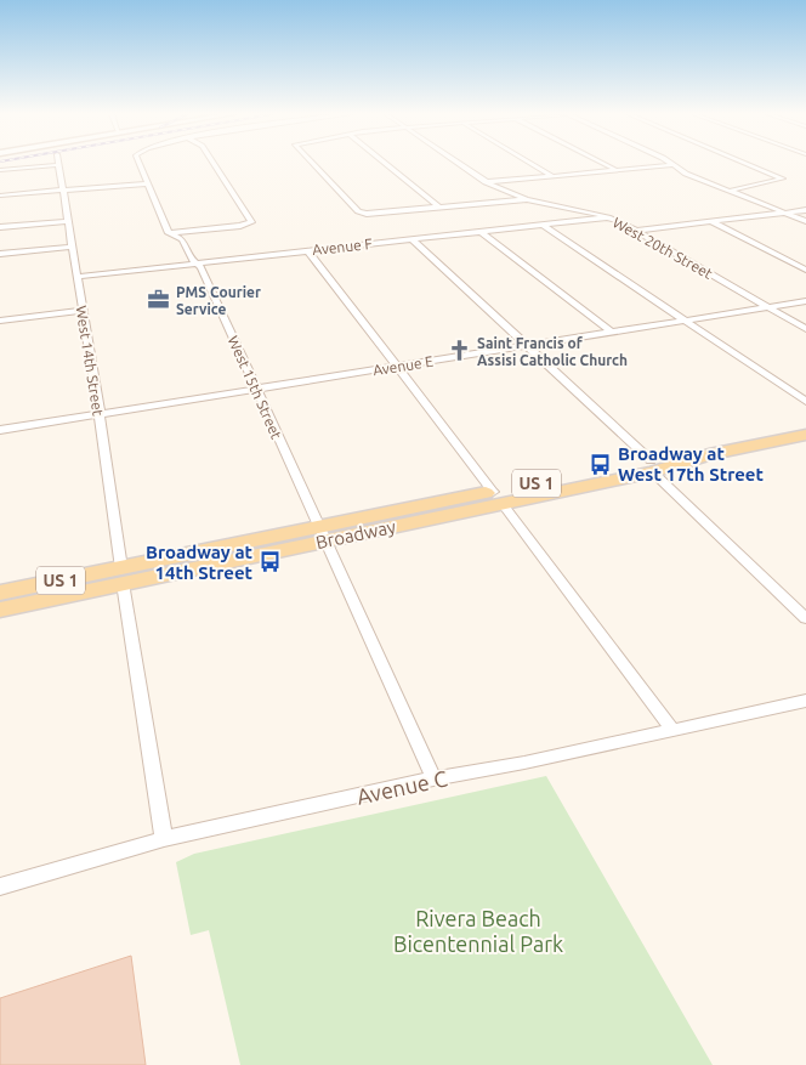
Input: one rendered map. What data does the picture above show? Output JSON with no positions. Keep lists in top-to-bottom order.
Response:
{
  "streets": {
    "main road": ["US 1", "Broadway"],
    "street": [
      "Avenue F",
      "West 20th Street",
      "West 14th Street",
      "Avenue E",
      "West 15th Street",
      "Avenue C"
    ]
  },
  "crossings": [
    ["Avenue F", "West 20th Street"],
    ["Avenue F", "West 14th Street"],
    ["Avenue F", "West 15th Street"],
    ["West 20th Street", "Avenue E"],
    ["West 14th Street", "Avenue E"],
    ["West 14th Street", "Broadway"],
    ["West 14th Street", "Avenue C"],
    ["Avenue E", "West 15th Street"],
    ["West 15th Street", "Broadway"],
    ["West 15th Street", "Avenue C"]
  ],
  "parks": ["Rivera Beach Bicentennial Park"],
  "places": {
    "office": ["PMS Courier Service"],
    "church": ["Saint Francis of Assisi Catholic Church"],
    "bus stop": ["Broadway at West 17th Street", "Broadway at 14th Street"]
  }
}
